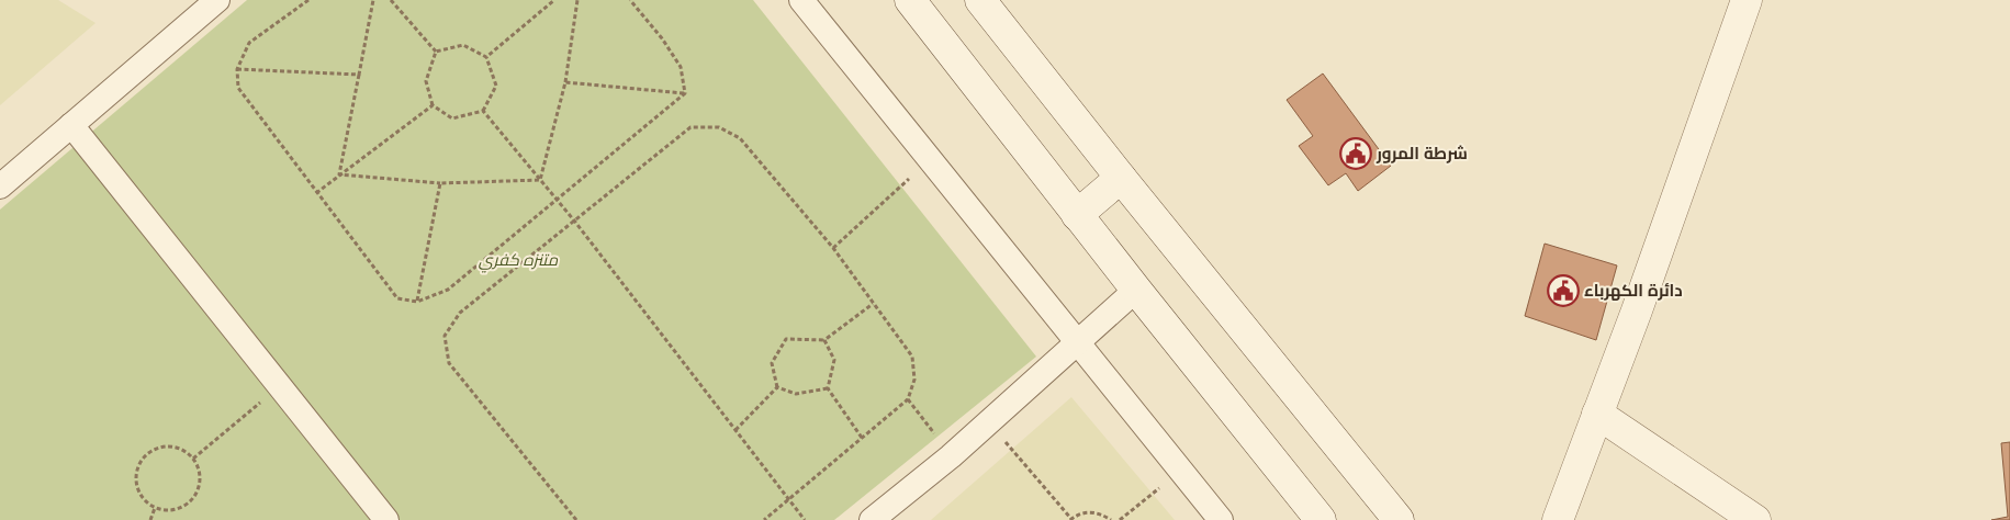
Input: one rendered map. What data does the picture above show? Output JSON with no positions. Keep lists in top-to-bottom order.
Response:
{
  "parks": ["متنزه كفري"],
  "places": {
    "public building": ["شرطة المرور", "دائرة الكهرباء"]
  }
}
